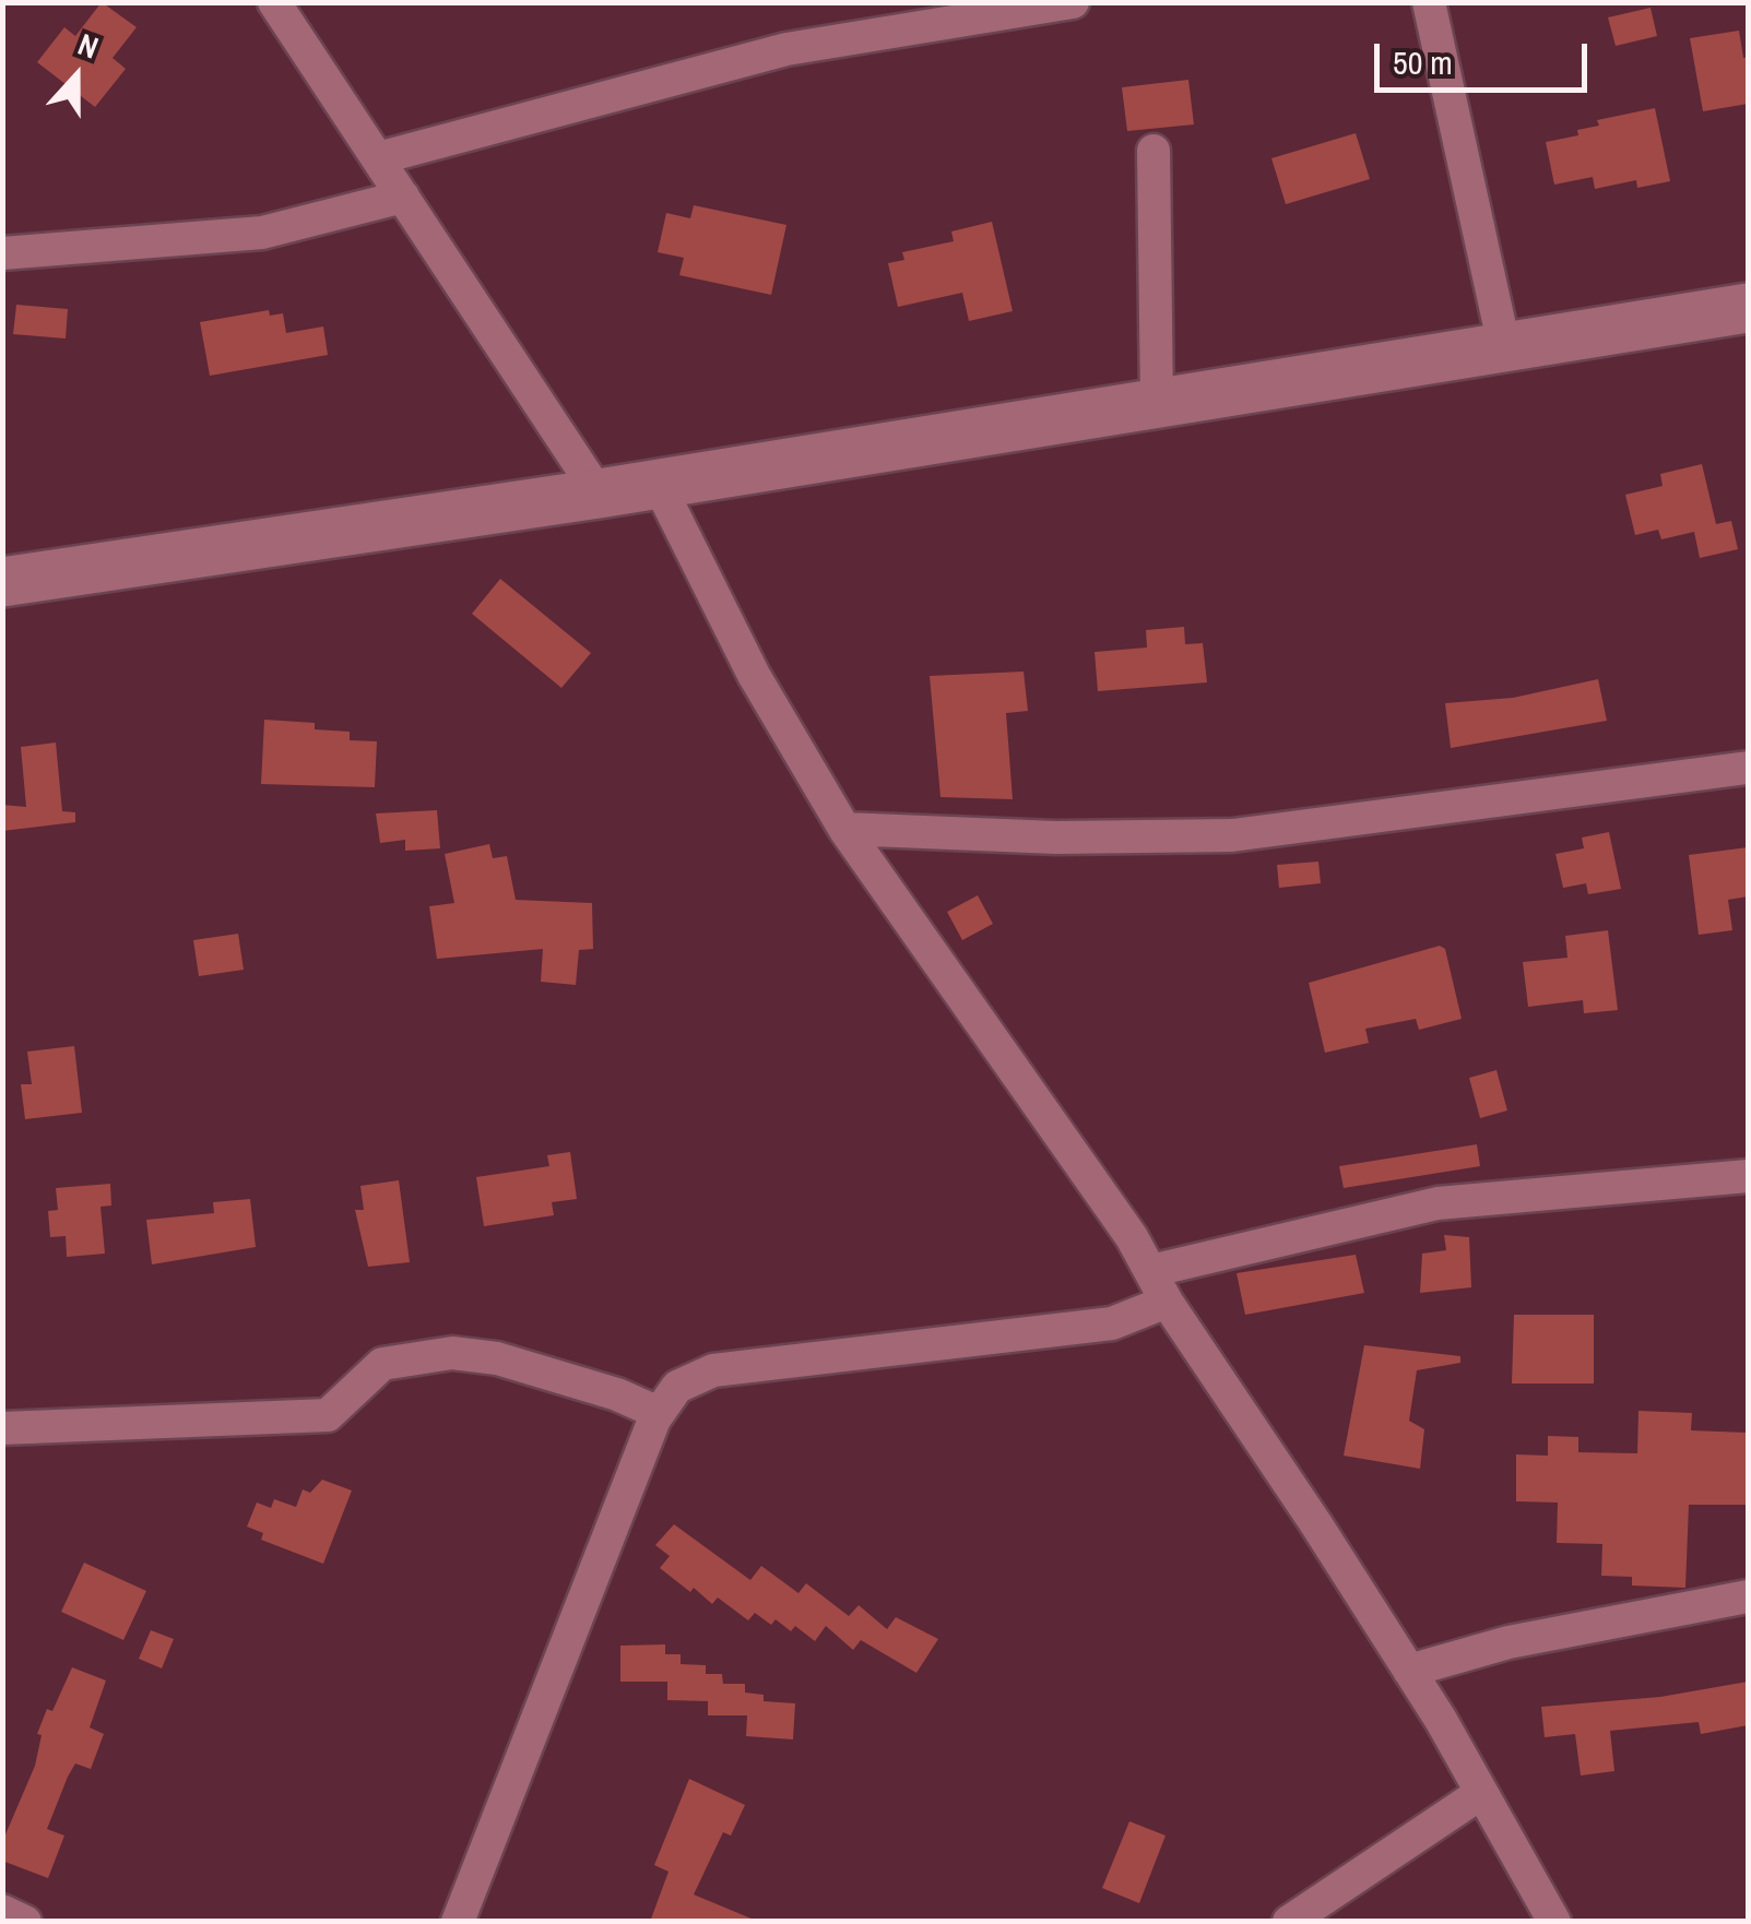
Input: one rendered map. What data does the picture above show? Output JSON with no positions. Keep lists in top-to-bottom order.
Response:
{
  "scale_bar": "50 m",
  "north": "top"
}
